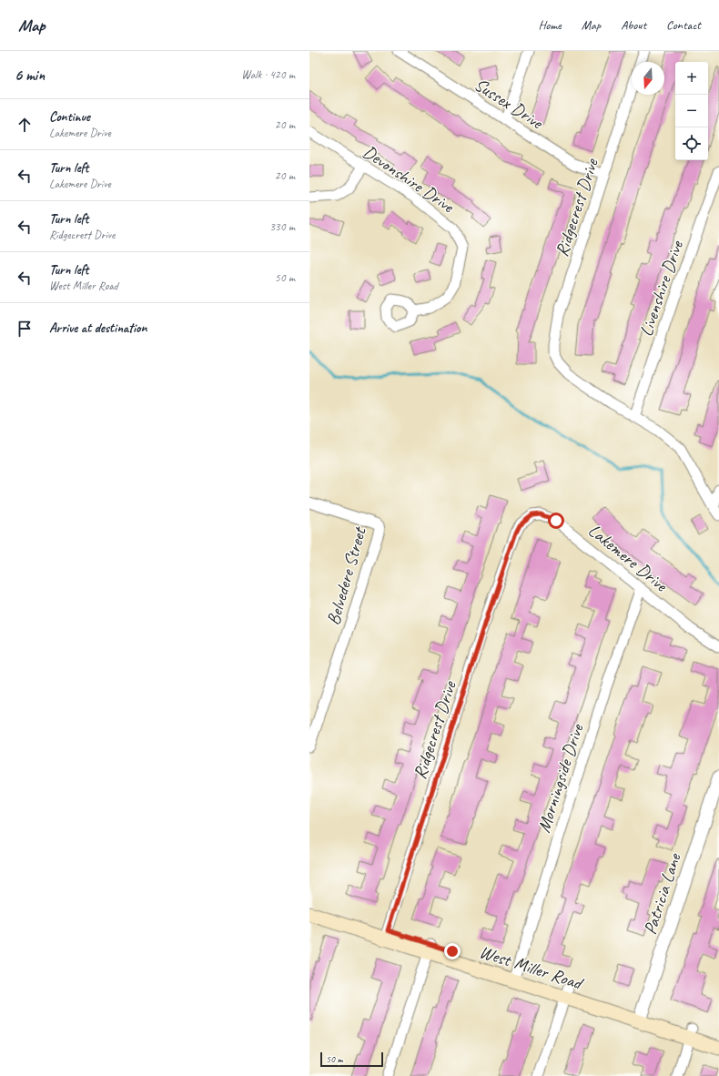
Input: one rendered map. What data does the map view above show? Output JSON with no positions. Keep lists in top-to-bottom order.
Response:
{
  "streets": {
    "main road": ["West Miller Road"],
    "street": [
      "Sussex Drive",
      "Devonshire Drive",
      "Ridgecrest Drive",
      "Livenshire Drive",
      "Lakemere Drive",
      "Belvedere Street",
      "Morningside Drive",
      "Patricia Lane"
    ]
  },
  "crossings": [
    ["Sussex Drive", "Ridgecrest Drive"],
    ["Ridgecrest Drive", "Livenshire Drive"],
    ["Ridgecrest Drive", "Lakemere Drive"],
    ["Ridgecrest Drive", "West Miller Road"],
    ["Lakemere Drive", "Morningside Drive"],
    ["Morningside Drive", "West Miller Road"],
    ["Patricia Lane", "West Miller Road"]
  ],
  "scale_bar": "50 m",
  "north": "bottom",
  "page": {
    "header": "Map",
    "nav": [
      "Home",
      "Map",
      "About",
      "Contact"
    ],
    "heading": ["6 min", "Walk · 420 m"],
    "map_buttons": ["+", "−"],
    "list": [
      ["Continue", "Lakemere Drive", "20 m"],
      ["Turn left", "Lakemere Drive", "20 m"],
      ["Turn left", "Ridgecrest Drive", "330 m"],
      ["Turn left", "West Miller Road", "50 m"],
      "Arrive at destination"
    ],
    "scale": "50 m"
  }
}
